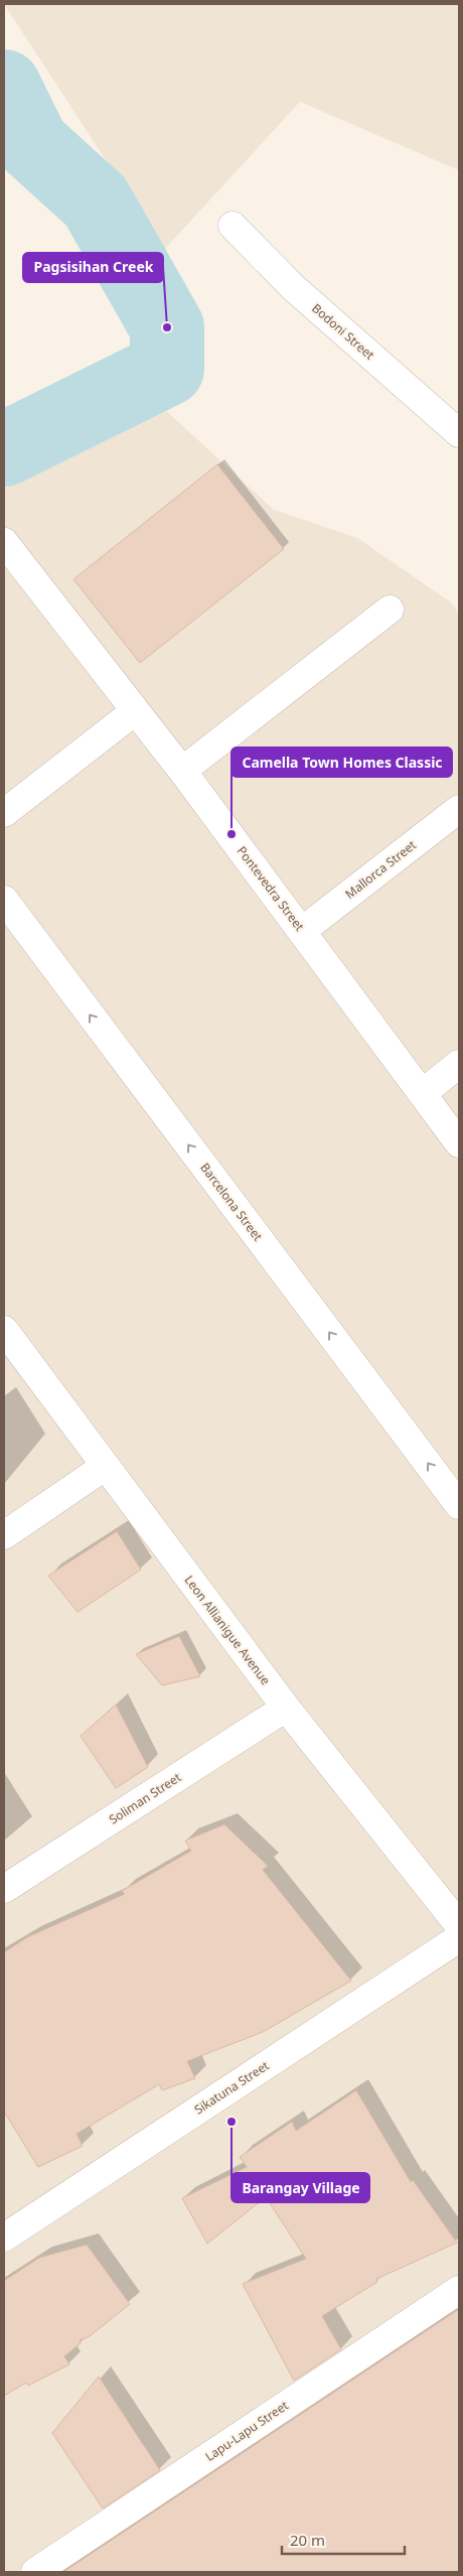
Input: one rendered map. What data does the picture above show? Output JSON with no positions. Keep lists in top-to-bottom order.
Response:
{
  "streets": {
    "street": [
      "Bodoni Street",
      "Mallorca Street",
      "Pontevedra Street",
      "Barcelona Street",
      "Leon Allianigue Avenue",
      "Soliman Street",
      "Sikatuna Street",
      "Lapu-Lapu Street"
    ]
  },
  "crossings": [
    ["Mallorca Street", "Pontevedra Street"],
    ["Leon Allianigue Avenue", "Soliman Street"]
  ],
  "one_way": ["Barcelona Street"],
  "places": ["Pagsisihan Creek", "Camella Town Homes Classic", "Barangay Village"],
  "scale_bar": "20 m"
}
